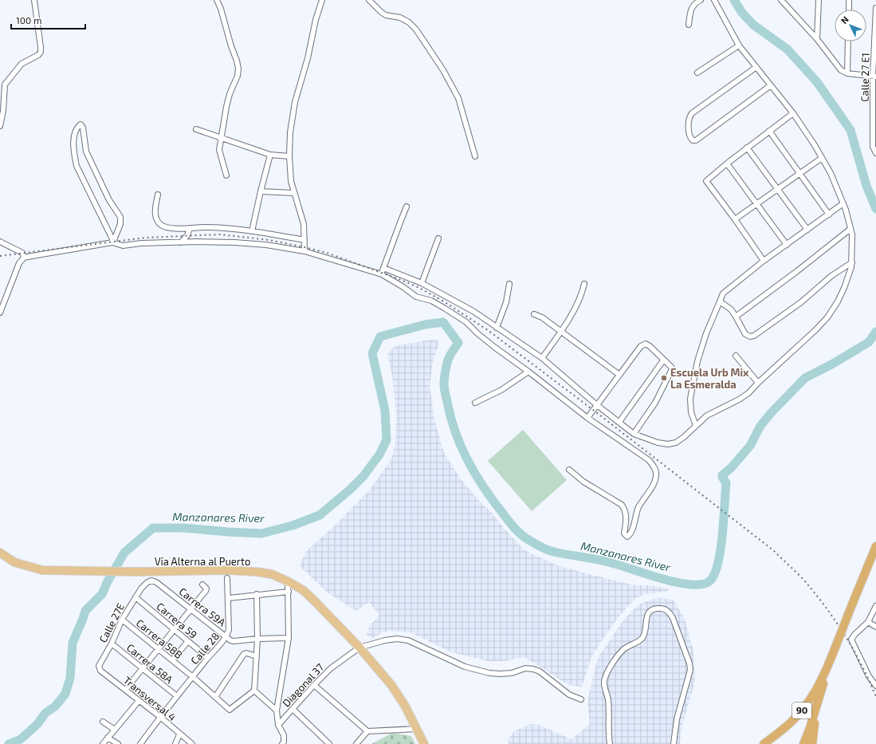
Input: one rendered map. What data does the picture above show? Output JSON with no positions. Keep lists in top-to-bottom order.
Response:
{
  "streets": {
    "highway": ["90"],
    "main road": ["Vía Alterna al Puerto"],
    "street": [
      "Calle 27 E1",
      "Carrera 59A",
      "Carrera 59",
      "Calle 27E",
      "Carrera 58B",
      "Calle 28",
      "Carrera 58A",
      "Diagonal 37",
      "Transversal 4"
    ]
  },
  "crossings": [
    ["Vía Alterna al Puerto", "Diagonal 37"],
    ["Carrera 59A", "Calle 27E"],
    ["Carrera 59A", "Calle 28"],
    ["Carrera 59", "Calle 27E"],
    ["Carrera 59", "Calle 28"],
    ["Calle 27E", "Carrera 58B"],
    ["Calle 27E", "Carrera 58A"],
    ["Calle 27E", "Transversal 4"],
    ["Carrera 58B", "Calle 28"],
    ["Calle 28", "Carrera 58A"],
    ["Calle 28", "Transversal 4"]
  ],
  "water": ["Manzanares River"],
  "places": ["Escuela Urb Mix La Esmeralda"],
  "scale_bar": "100 m",
  "north": "top left"
}
